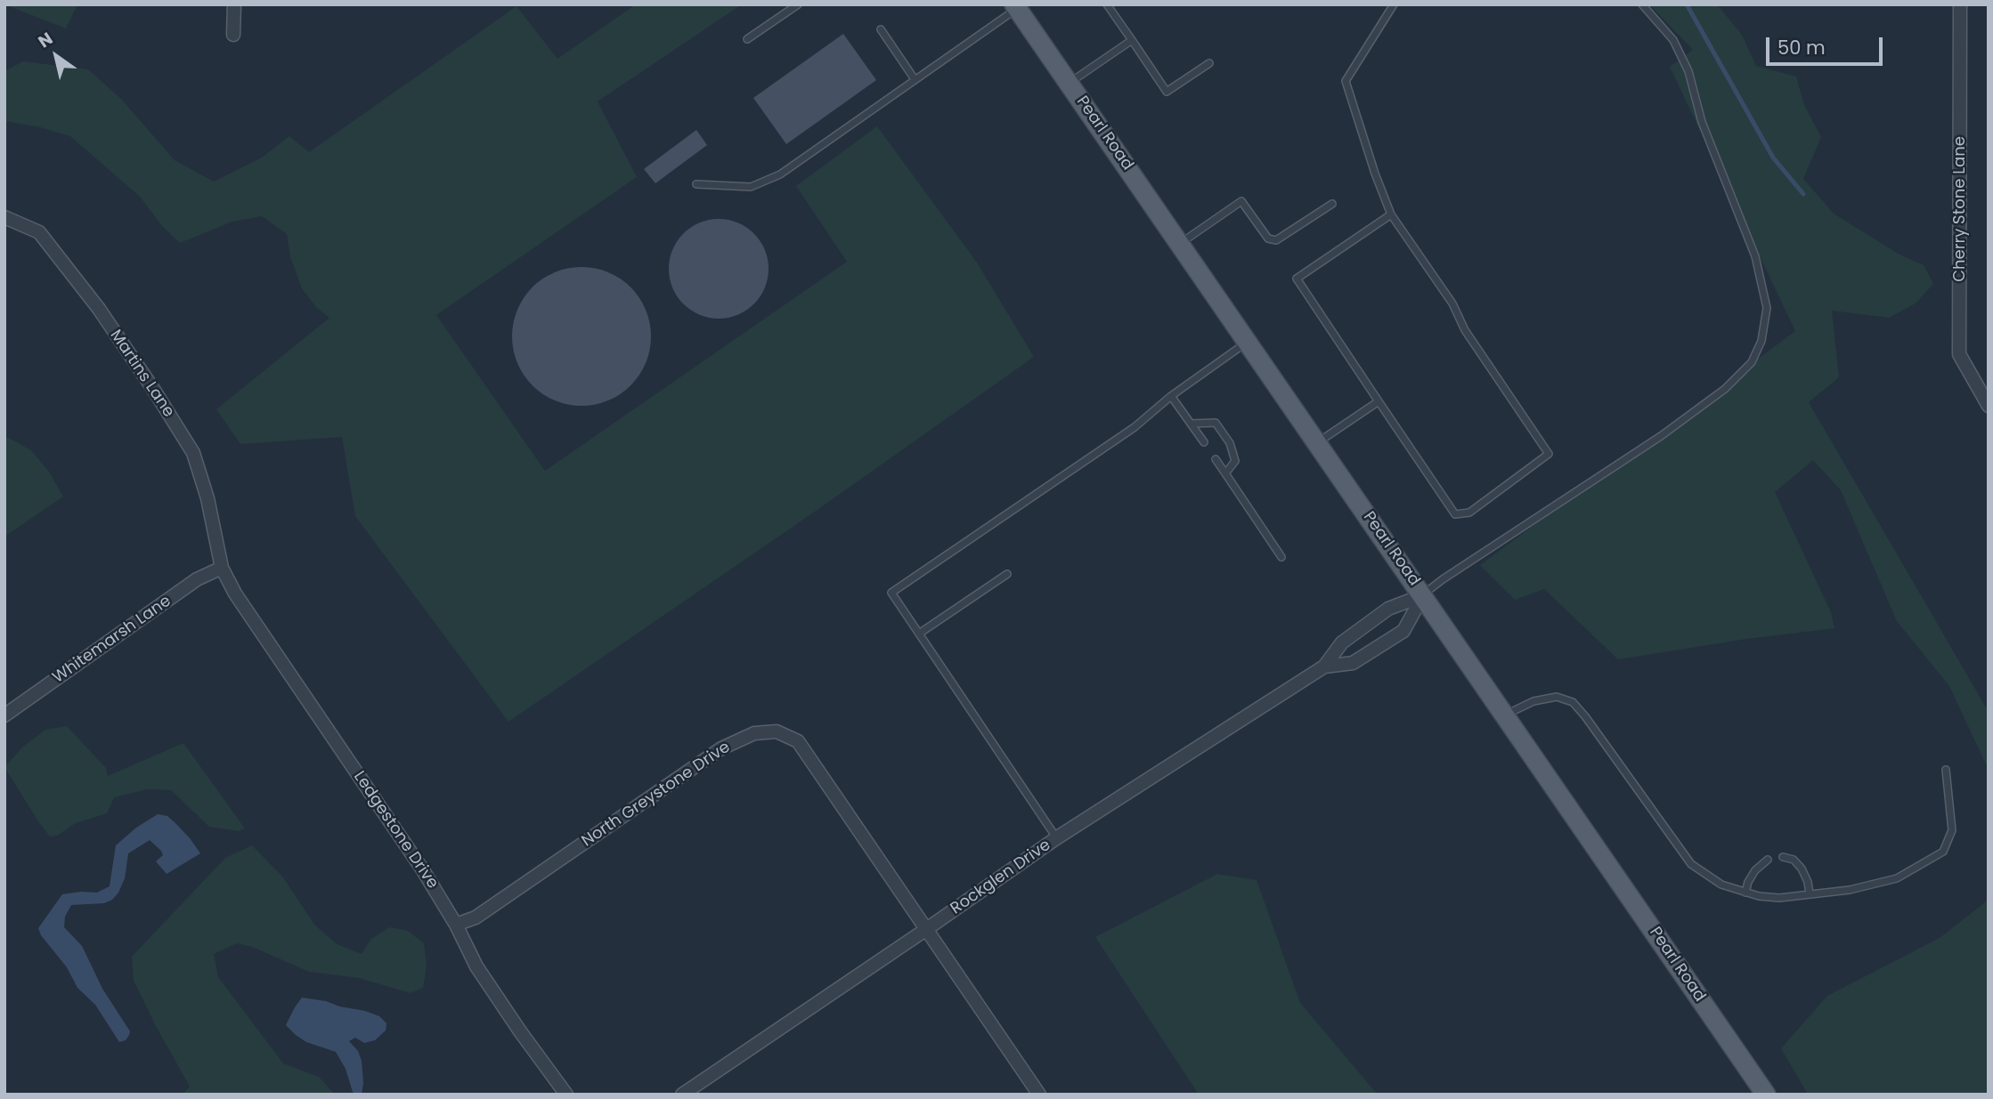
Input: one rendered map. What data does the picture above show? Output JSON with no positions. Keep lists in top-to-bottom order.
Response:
{
  "streets": {
    "main road": ["Pearl Road"],
    "street": [
      "Cherry Stone Lane",
      "Martins Lane",
      "Whitemarsh Lane",
      "North Greystone Drive",
      "Ledgestone Drive",
      "Rockglen Drive"
    ]
  },
  "crossings": [
    ["Pearl Road", "Rockglen Drive"],
    ["Martins Lane", "Whitemarsh Lane"],
    ["Martins Lane", "Ledgestone Drive"],
    ["Whitemarsh Lane", "Ledgestone Drive"],
    ["North Greystone Drive", "Ledgestone Drive"],
    ["North Greystone Drive", "Rockglen Drive"]
  ],
  "scale_bar": "50 m",
  "north": "top left"
}
